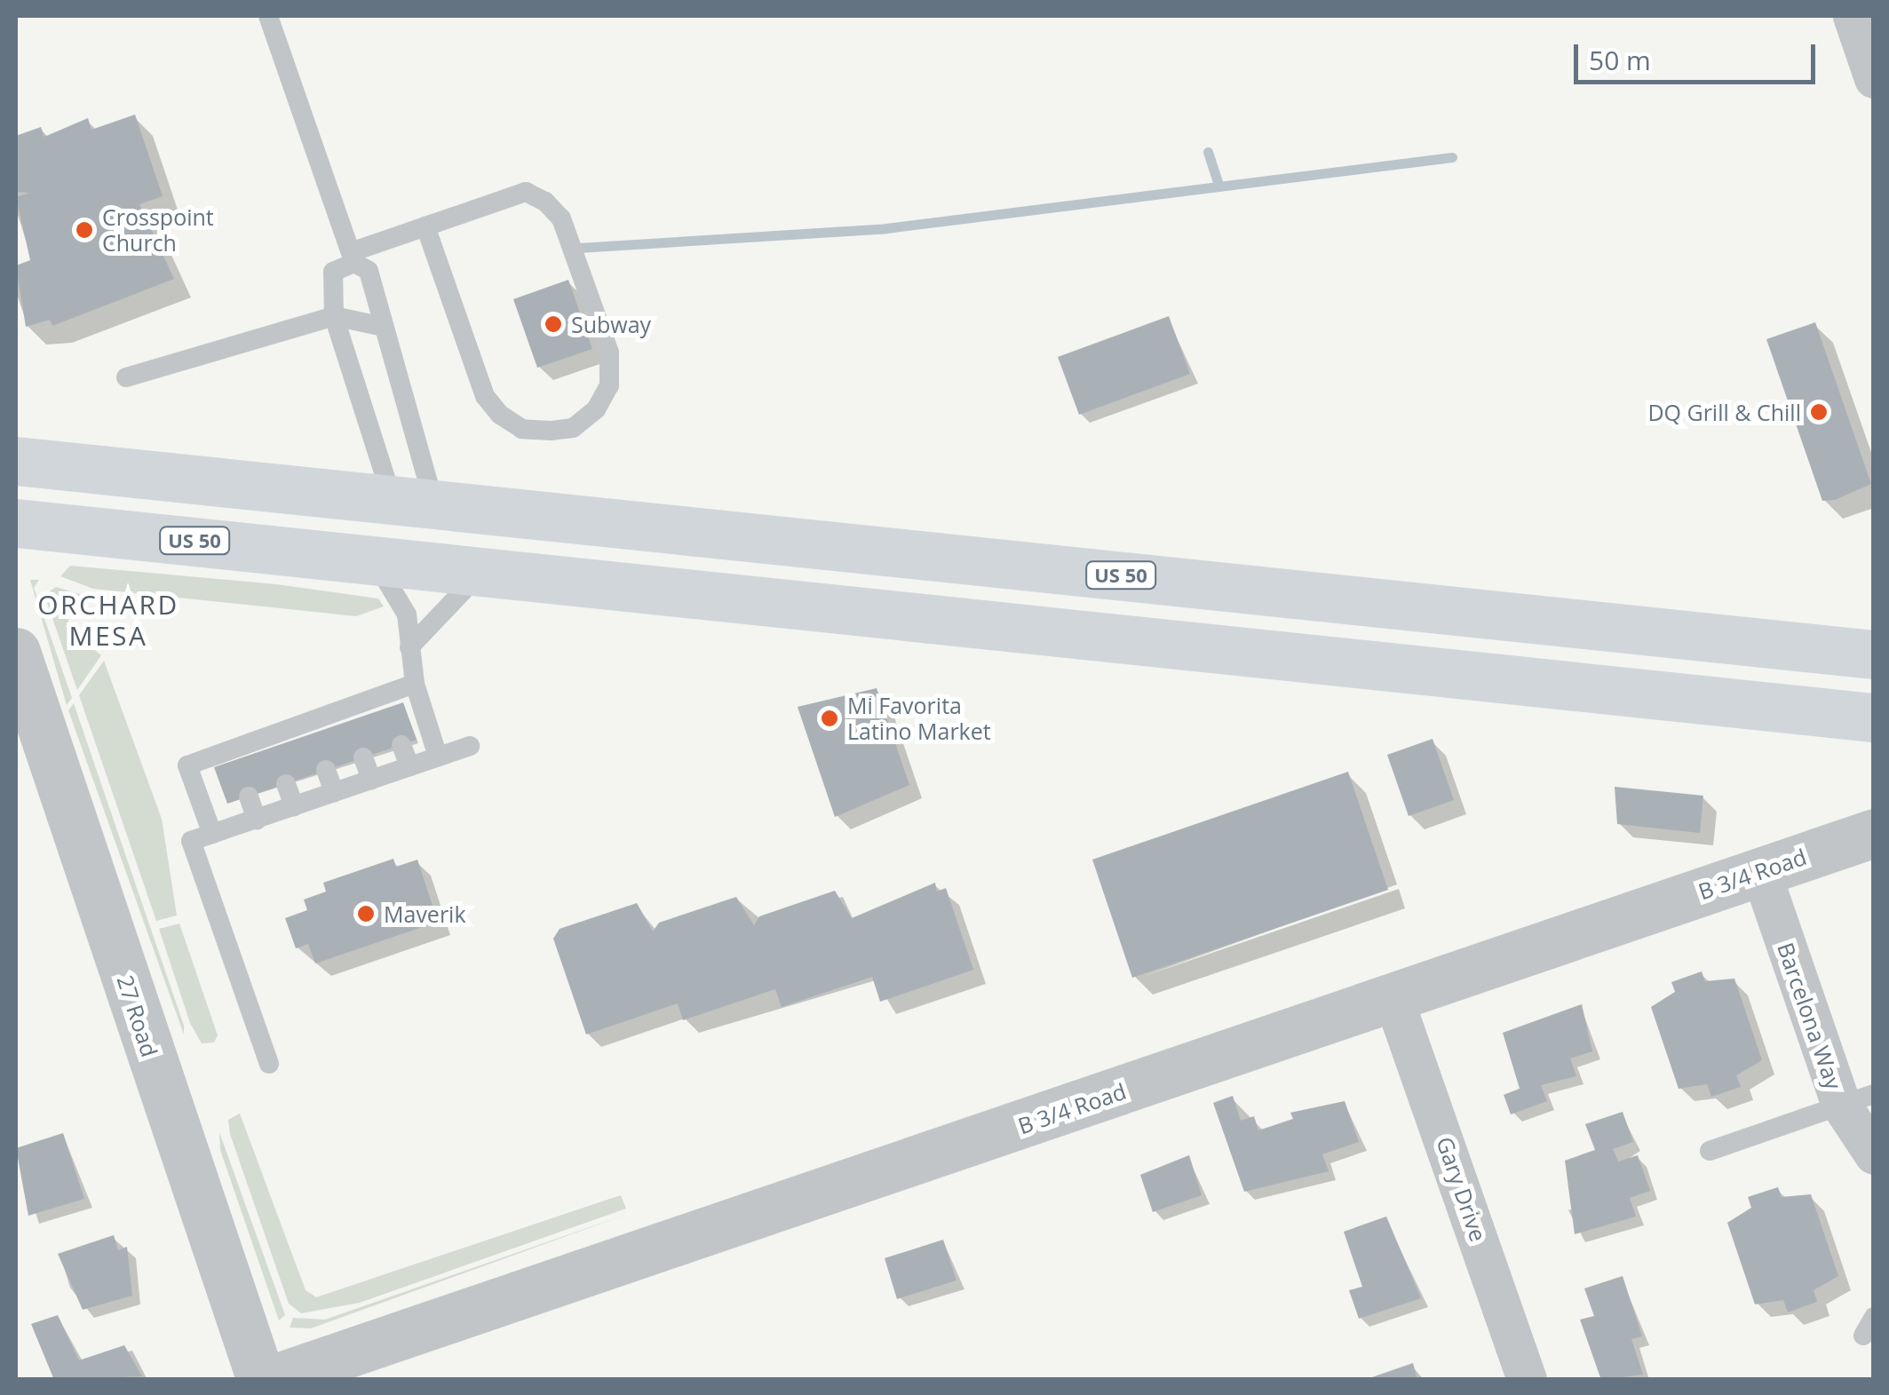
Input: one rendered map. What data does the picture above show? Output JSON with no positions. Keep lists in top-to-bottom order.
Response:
{
  "streets": {
    "highway": ["US 50"],
    "street": [
      "B 3/4 Road",
      "27 Road",
      "Barcelona Way",
      "Gary Drive"
    ]
  },
  "crossings": [
    ["B 3/4 Road", "Barcelona Way"],
    ["B 3/4 Road", "Gary Drive"]
  ],
  "districts": ["ORCHARD MESA"],
  "places": [
    "Crosspoint Church",
    "Subway",
    "DQ Grill & Chill",
    "Mi Favorita Latino Market",
    "Maverik"
  ],
  "scale_bar": "50 m"
}
